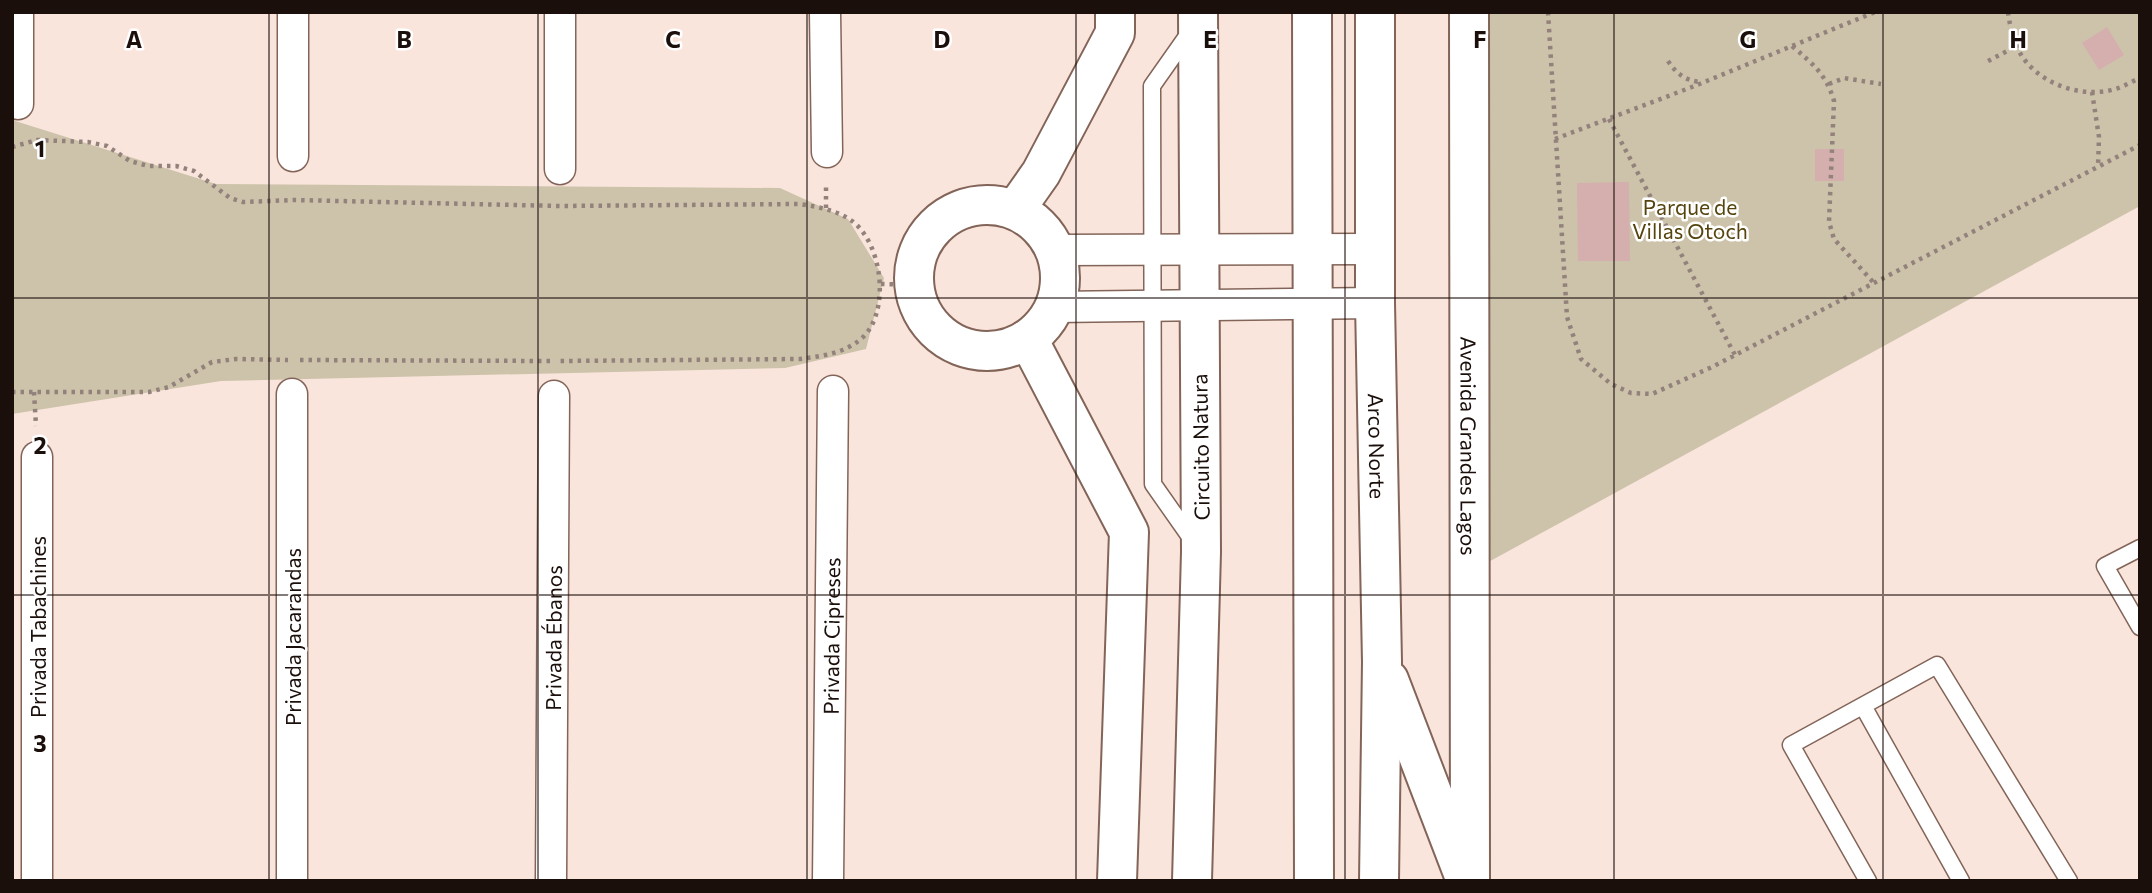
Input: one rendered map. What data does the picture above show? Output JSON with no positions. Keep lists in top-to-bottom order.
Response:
{
  "streets": {
    "street": [
      "Avenida Grandes Lagos",
      "Circuito Natura",
      "Arco Norte",
      "Privada Tabachines",
      "Privada Cipreses",
      "Privada Jacarandas",
      "Privada Ébanos"
    ]
  },
  "parks": ["Parque de Villas Otoch"],
  "grid": {
    "columns": [
      "A",
      "B",
      "C",
      "D",
      "E",
      "F",
      "G",
      "H"
    ],
    "rows": ["1", "2", "3"]
  }
}
